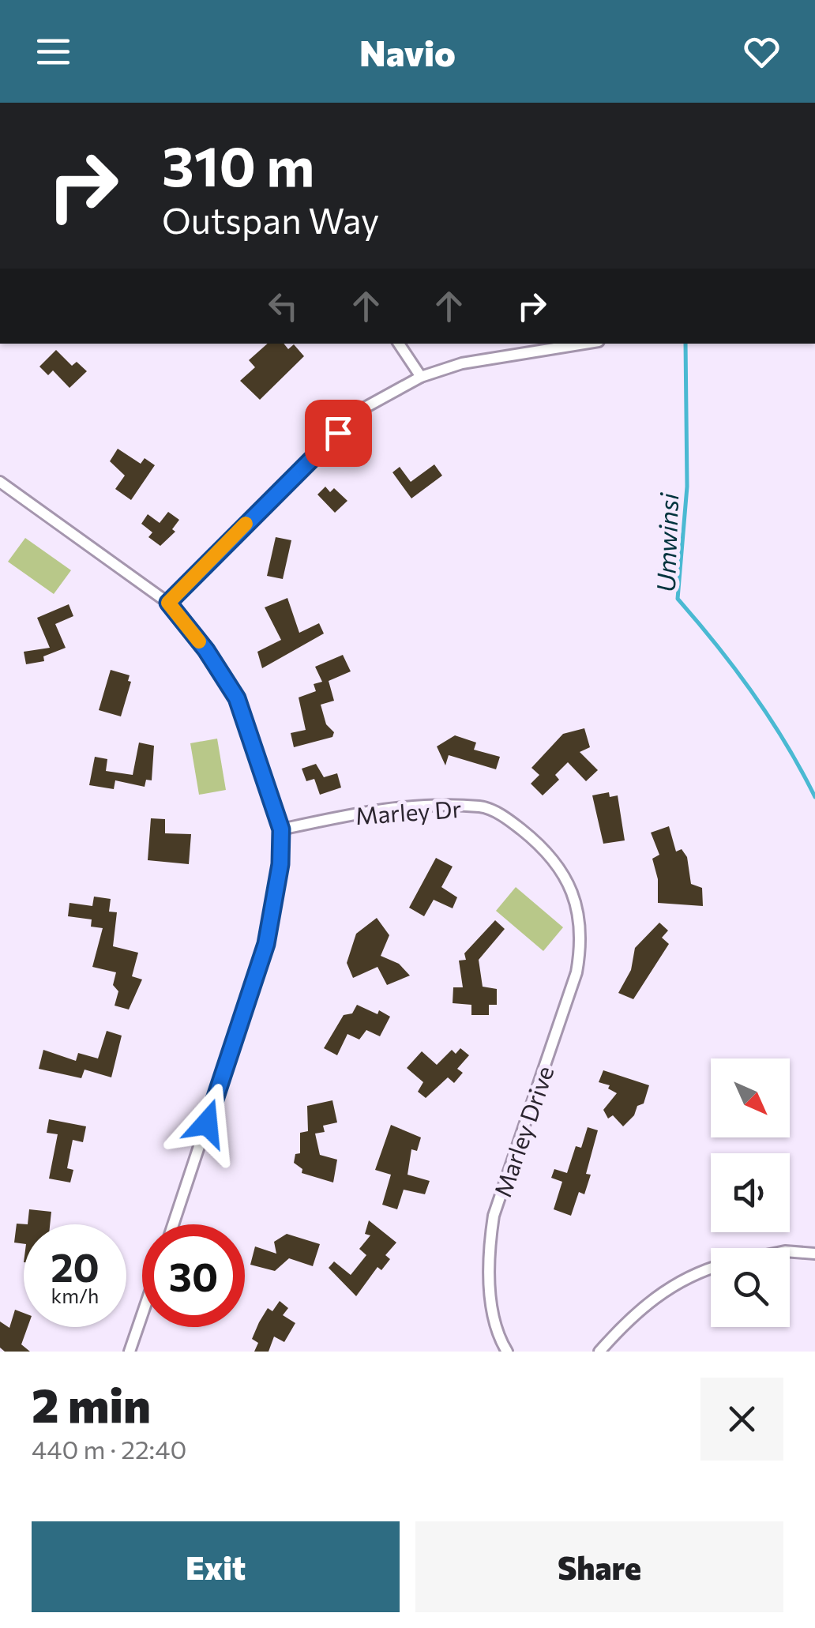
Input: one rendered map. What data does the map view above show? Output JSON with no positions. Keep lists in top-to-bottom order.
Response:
{
  "streets": {
    "street": ["Marley Dr", "Marley Drive"]
  },
  "crossings": [
    ["Marley Dr", "Marley Drive"]
  ],
  "water": ["Umwinsi"],
  "north": "bottom right",
  "page": {
    "header": "Navio",
    "turn": ["310 m", "Outspan Way"],
    "speed": "20 km/h",
    "limit": "30",
    "heading": ["2 min", "440 m · 22:40"],
    "buttons": ["Exit", "Share"]
  }
}
